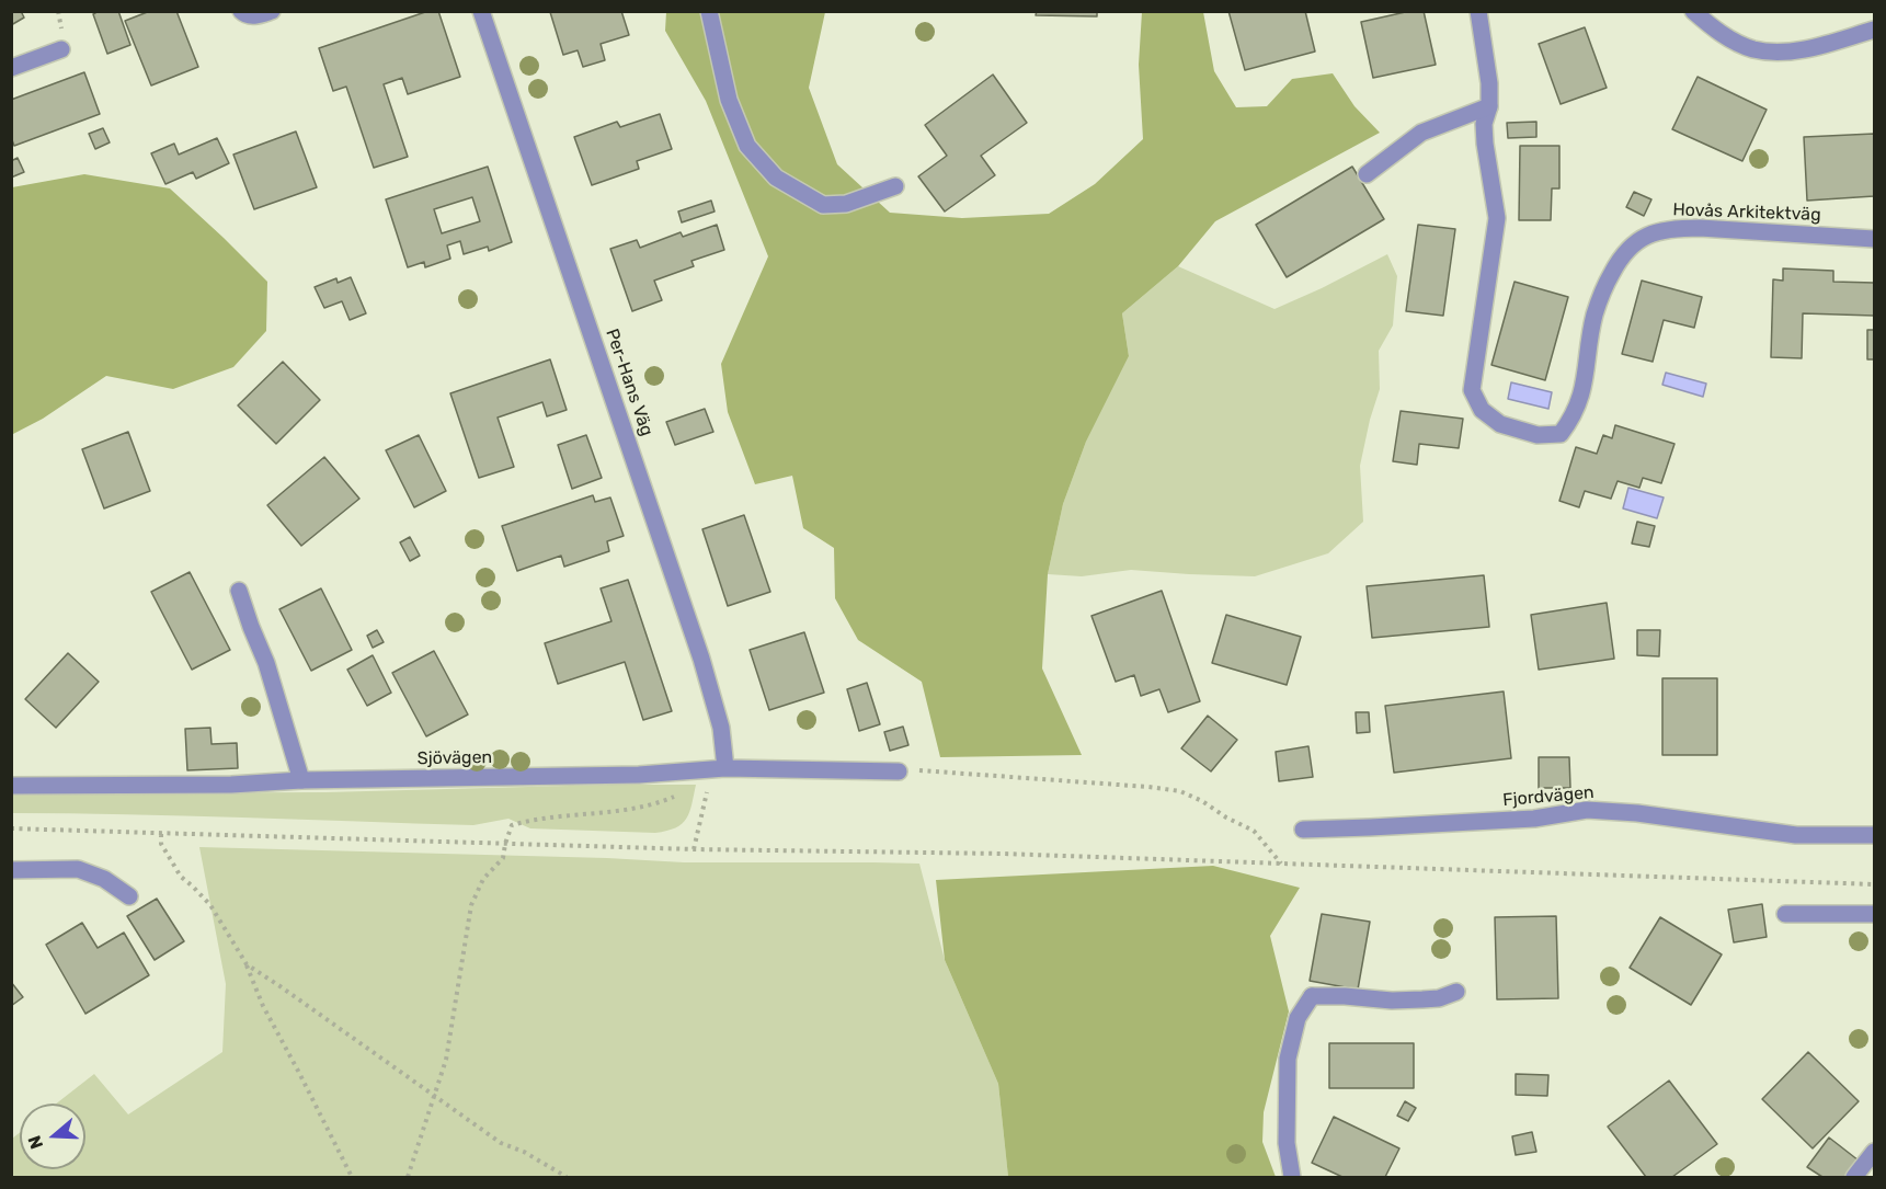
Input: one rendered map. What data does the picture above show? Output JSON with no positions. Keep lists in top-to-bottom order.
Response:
{
  "streets": {
    "street": [
      "Hovås Arkitektväg",
      "Per-Hans Väg",
      "Sjövägen",
      "Fjordvägen"
    ]
  },
  "crossings": [
    ["Per-Hans Väg", "Sjövägen"]
  ],
  "north": "left"
}
